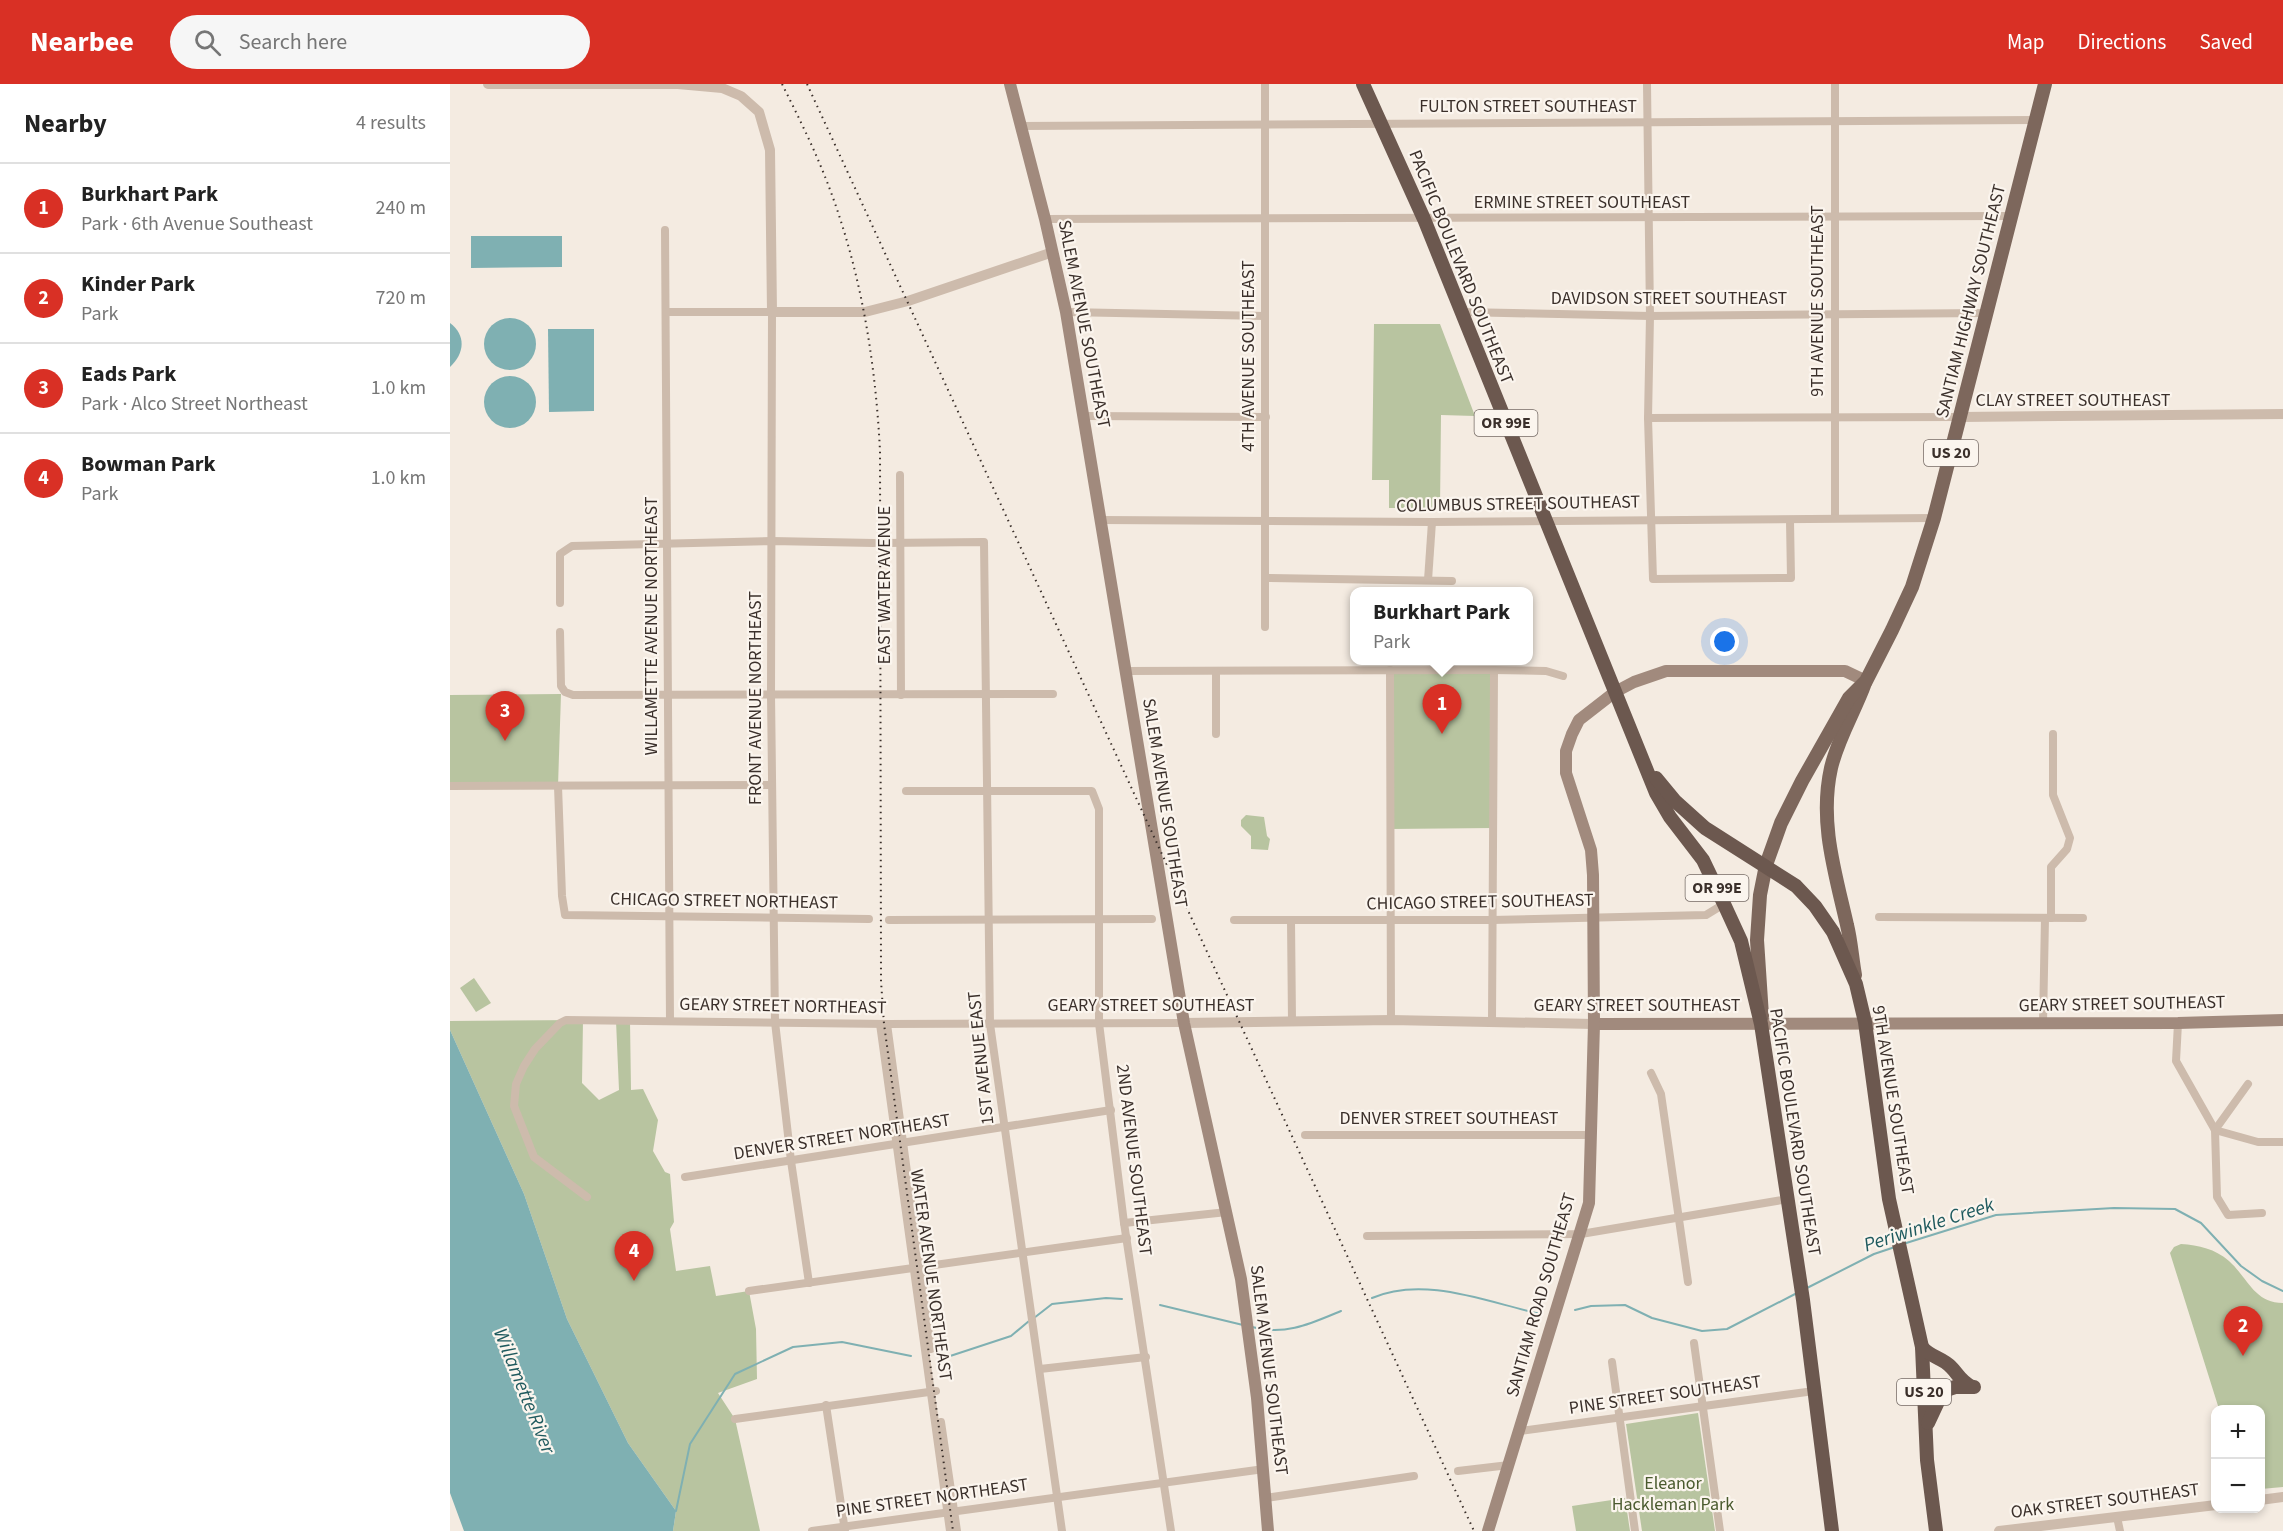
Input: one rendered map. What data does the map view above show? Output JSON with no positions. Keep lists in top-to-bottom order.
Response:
{
  "streets": {
    "highway": [
      "PACIFIC BOULEVARD SOUTHEAST",
      "9TH AVENUE SOUTHEAST",
      "OR 99E",
      "US 20"
    ],
    "main road": [
      "SANTIAM HIGHWAY SOUTHEAST",
      "SALEM AVENUE SOUTHEAST",
      "GEARY STREET SOUTHEAST",
      "SANTIAM ROAD SOUTHEAST"
    ],
    "street": [
      "FULTON STREET SOUTHEAST",
      "ERMINE STREET SOUTHEAST",
      "DAVIDSON STREET SOUTHEAST",
      "4TH AVENUE SOUTHEAST",
      "CLAY STREET SOUTHEAST",
      "COLUMBUS STREET SOUTHEAST",
      "EAST WATER AVENUE",
      "WILLAMETTE AVENUE NORTHEAST",
      "FRONT AVENUE NORTHEAST",
      "CHICAGO STREET NORTHEAST",
      "CHICAGO STREET SOUTHEAST",
      "GEARY STREET NORTHEAST",
      "1ST AVENUE EAST",
      "DENVER STREET SOUTHEAST",
      "DENVER STREET NORTHEAST",
      "2ND AVENUE SOUTHEAST",
      "WATER AVENUE NORTHEAST",
      "PINE STREET SOUTHEAST",
      "PINE STREET NORTHEAST",
      "OAK STREET SOUTHEAST"
    ]
  },
  "crossings": [
    ["FULTON STREET SOUTHEAST", "PACIFIC BOULEVARD SOUTHEAST"],
    ["FULTON STREET SOUTHEAST", "9TH AVENUE SOUTHEAST"],
    ["FULTON STREET SOUTHEAST", "SANTIAM HIGHWAY SOUTHEAST"],
    ["FULTON STREET SOUTHEAST", "SALEM AVENUE SOUTHEAST"],
    ["FULTON STREET SOUTHEAST", "4TH AVENUE SOUTHEAST"],
    ["ERMINE STREET SOUTHEAST", "PACIFIC BOULEVARD SOUTHEAST"],
    ["ERMINE STREET SOUTHEAST", "9TH AVENUE SOUTHEAST"],
    ["ERMINE STREET SOUTHEAST", "SANTIAM HIGHWAY SOUTHEAST"],
    ["ERMINE STREET SOUTHEAST", "SALEM AVENUE SOUTHEAST"],
    ["ERMINE STREET SOUTHEAST", "4TH AVENUE SOUTHEAST"],
    ["PACIFIC BOULEVARD SOUTHEAST", "DAVIDSON STREET SOUTHEAST"],
    ["PACIFIC BOULEVARD SOUTHEAST", "9TH AVENUE SOUTHEAST"],
    ["PACIFIC BOULEVARD SOUTHEAST", "SANTIAM HIGHWAY SOUTHEAST"],
    ["PACIFIC BOULEVARD SOUTHEAST", "COLUMBUS STREET SOUTHEAST"],
    ["PACIFIC BOULEVARD SOUTHEAST", "CHICAGO STREET SOUTHEAST"],
    ["PACIFIC BOULEVARD SOUTHEAST", "GEARY STREET SOUTHEAST"],
    ["PACIFIC BOULEVARD SOUTHEAST", "SANTIAM ROAD SOUTHEAST"],
    ["PACIFIC BOULEVARD SOUTHEAST", "PINE STREET SOUTHEAST"],
    ["DAVIDSON STREET SOUTHEAST", "9TH AVENUE SOUTHEAST"],
    ["DAVIDSON STREET SOUTHEAST", "SANTIAM HIGHWAY SOUTHEAST"],
    ["9TH AVENUE SOUTHEAST", "SANTIAM HIGHWAY SOUTHEAST"],
    ["9TH AVENUE SOUTHEAST", "CLAY STREET SOUTHEAST"],
    ["9TH AVENUE SOUTHEAST", "COLUMBUS STREET SOUTHEAST"],
    ["9TH AVENUE SOUTHEAST", "GEARY STREET SOUTHEAST"],
    ["9TH AVENUE SOUTHEAST", "SANTIAM ROAD SOUTHEAST"],
    ["SANTIAM HIGHWAY SOUTHEAST", "CLAY STREET SOUTHEAST"],
    ["SANTIAM HIGHWAY SOUTHEAST", "COLUMBUS STREET SOUTHEAST"],
    ["SANTIAM HIGHWAY SOUTHEAST", "GEARY STREET SOUTHEAST"],
    ["SANTIAM HIGHWAY SOUTHEAST", "SANTIAM ROAD SOUTHEAST"],
    ["SALEM AVENUE SOUTHEAST", "COLUMBUS STREET SOUTHEAST"],
    ["SALEM AVENUE SOUTHEAST", "GEARY STREET SOUTHEAST"],
    ["4TH AVENUE SOUTHEAST", "COLUMBUS STREET SOUTHEAST"],
    ["EAST WATER AVENUE", "1ST AVENUE EAST"],
    ["WILLAMETTE AVENUE NORTHEAST", "CHICAGO STREET NORTHEAST"],
    ["WILLAMETTE AVENUE NORTHEAST", "GEARY STREET NORTHEAST"],
    ["FRONT AVENUE NORTHEAST", "CHICAGO STREET NORTHEAST"],
    ["FRONT AVENUE NORTHEAST", "GEARY STREET NORTHEAST"],
    ["FRONT AVENUE NORTHEAST", "DENVER STREET NORTHEAST"],
    ["CHICAGO STREET SOUTHEAST", "SANTIAM ROAD SOUTHEAST"],
    ["GEARY STREET SOUTHEAST", "GEARY STREET NORTHEAST"],
    ["GEARY STREET SOUTHEAST", "1ST AVENUE EAST"],
    ["GEARY STREET SOUTHEAST", "2ND AVENUE SOUTHEAST"],
    ["GEARY STREET SOUTHEAST", "SANTIAM ROAD SOUTHEAST"],
    ["GEARY STREET NORTHEAST", "1ST AVENUE EAST"],
    ["GEARY STREET NORTHEAST", "WATER AVENUE NORTHEAST"],
    ["1ST AVENUE EAST", "DENVER STREET NORTHEAST"],
    ["1ST AVENUE EAST", "2ND AVENUE SOUTHEAST"],
    ["1ST AVENUE EAST", "PINE STREET NORTHEAST"],
    ["DENVER STREET SOUTHEAST", "SANTIAM ROAD SOUTHEAST"],
    ["DENVER STREET NORTHEAST", "WATER AVENUE NORTHEAST"],
    ["WATER AVENUE NORTHEAST", "PINE STREET NORTHEAST"],
    ["SANTIAM ROAD SOUTHEAST", "PINE STREET SOUTHEAST"]
  ],
  "water": ["Periwinkle Creek", "Willamette River"],
  "parks": ["Eleanor Hackleman Park"],
  "page": {
    "header": "Nearbee",
    "search": "Search here",
    "nav": ["Map", "Directions", "Saved"],
    "heading": ["Nearby", "4 results"],
    "list": [
      {
        "mark": "1",
        "name": "Burkhart Park",
        "note": "Park · 6th Avenue Southeast",
        "value": "240 m"
      },
      {
        "mark": "2",
        "name": "Kinder Park",
        "note": "Park",
        "value": "720 m"
      },
      {
        "mark": "3",
        "name": "Eads Park",
        "note": "Park · Alco Street Northeast",
        "value": "1.0 km"
      },
      {
        "mark": "4",
        "name": "Bowman Park",
        "note": "Park",
        "value": "1.0 km"
      }
    ],
    "popup": ["Burkhart Park", "Park"],
    "pins": [
      "1",
      "3",
      "4",
      "2"
    ],
    "map_buttons": ["+", "−"]
  }
}
